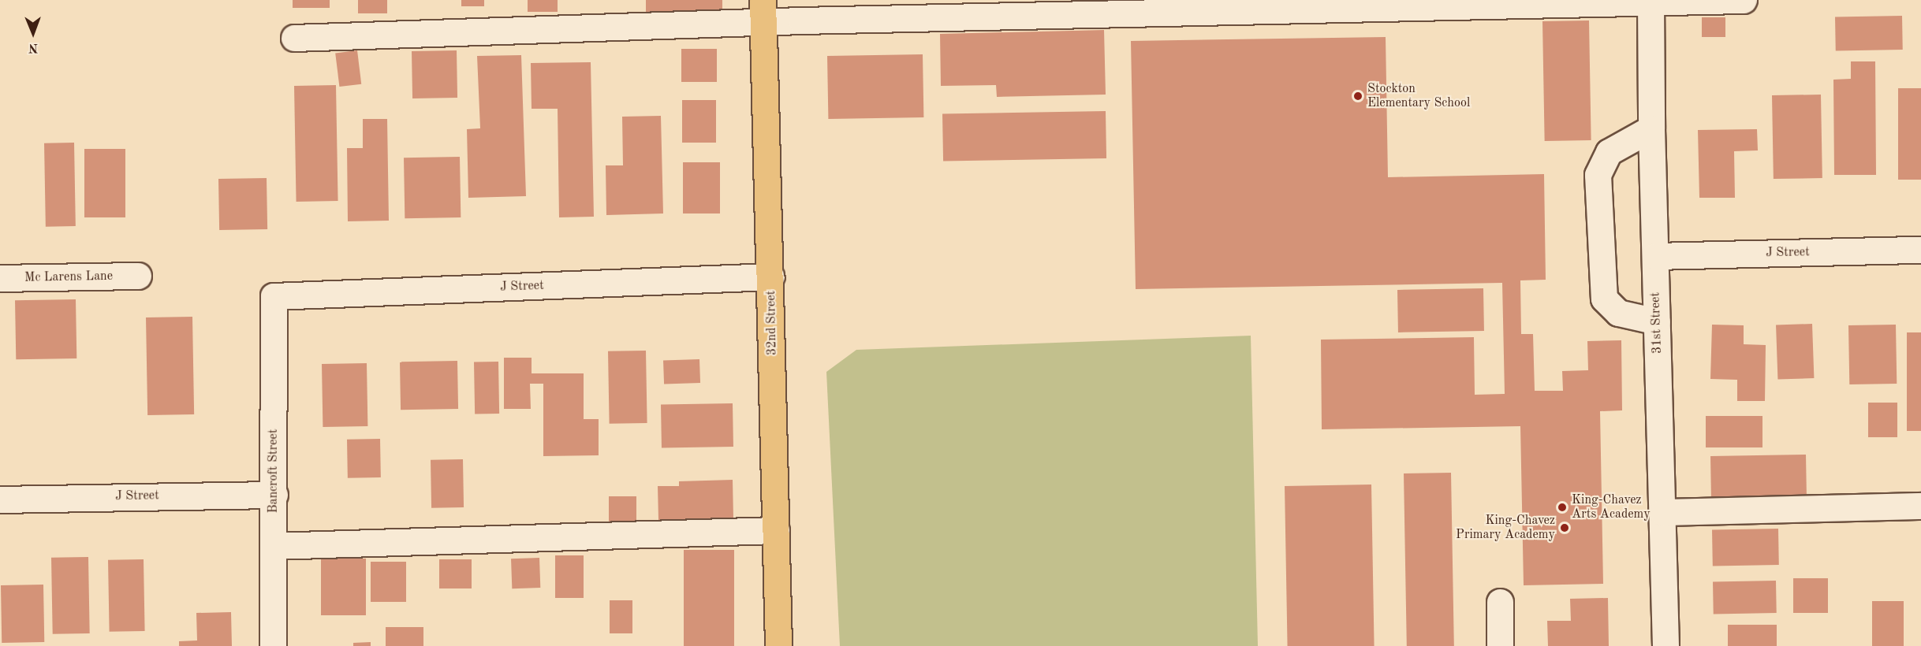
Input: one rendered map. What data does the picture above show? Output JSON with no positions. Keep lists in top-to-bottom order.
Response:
{
  "streets": {
    "main road": ["32nd Street"],
    "street": [
      "J Street",
      "Mc Larens Lane",
      "31st Street",
      "Bancroft Street"
    ]
  },
  "crossings": [
    ["J Street", "32nd Street"],
    ["J Street", "31st Street"],
    ["J Street", "Bancroft Street"]
  ],
  "places": ["Stockton Elementary School", "King-Chavez Arts Academy", "King-Chavez Primary Academy"],
  "north": "bottom"
}
